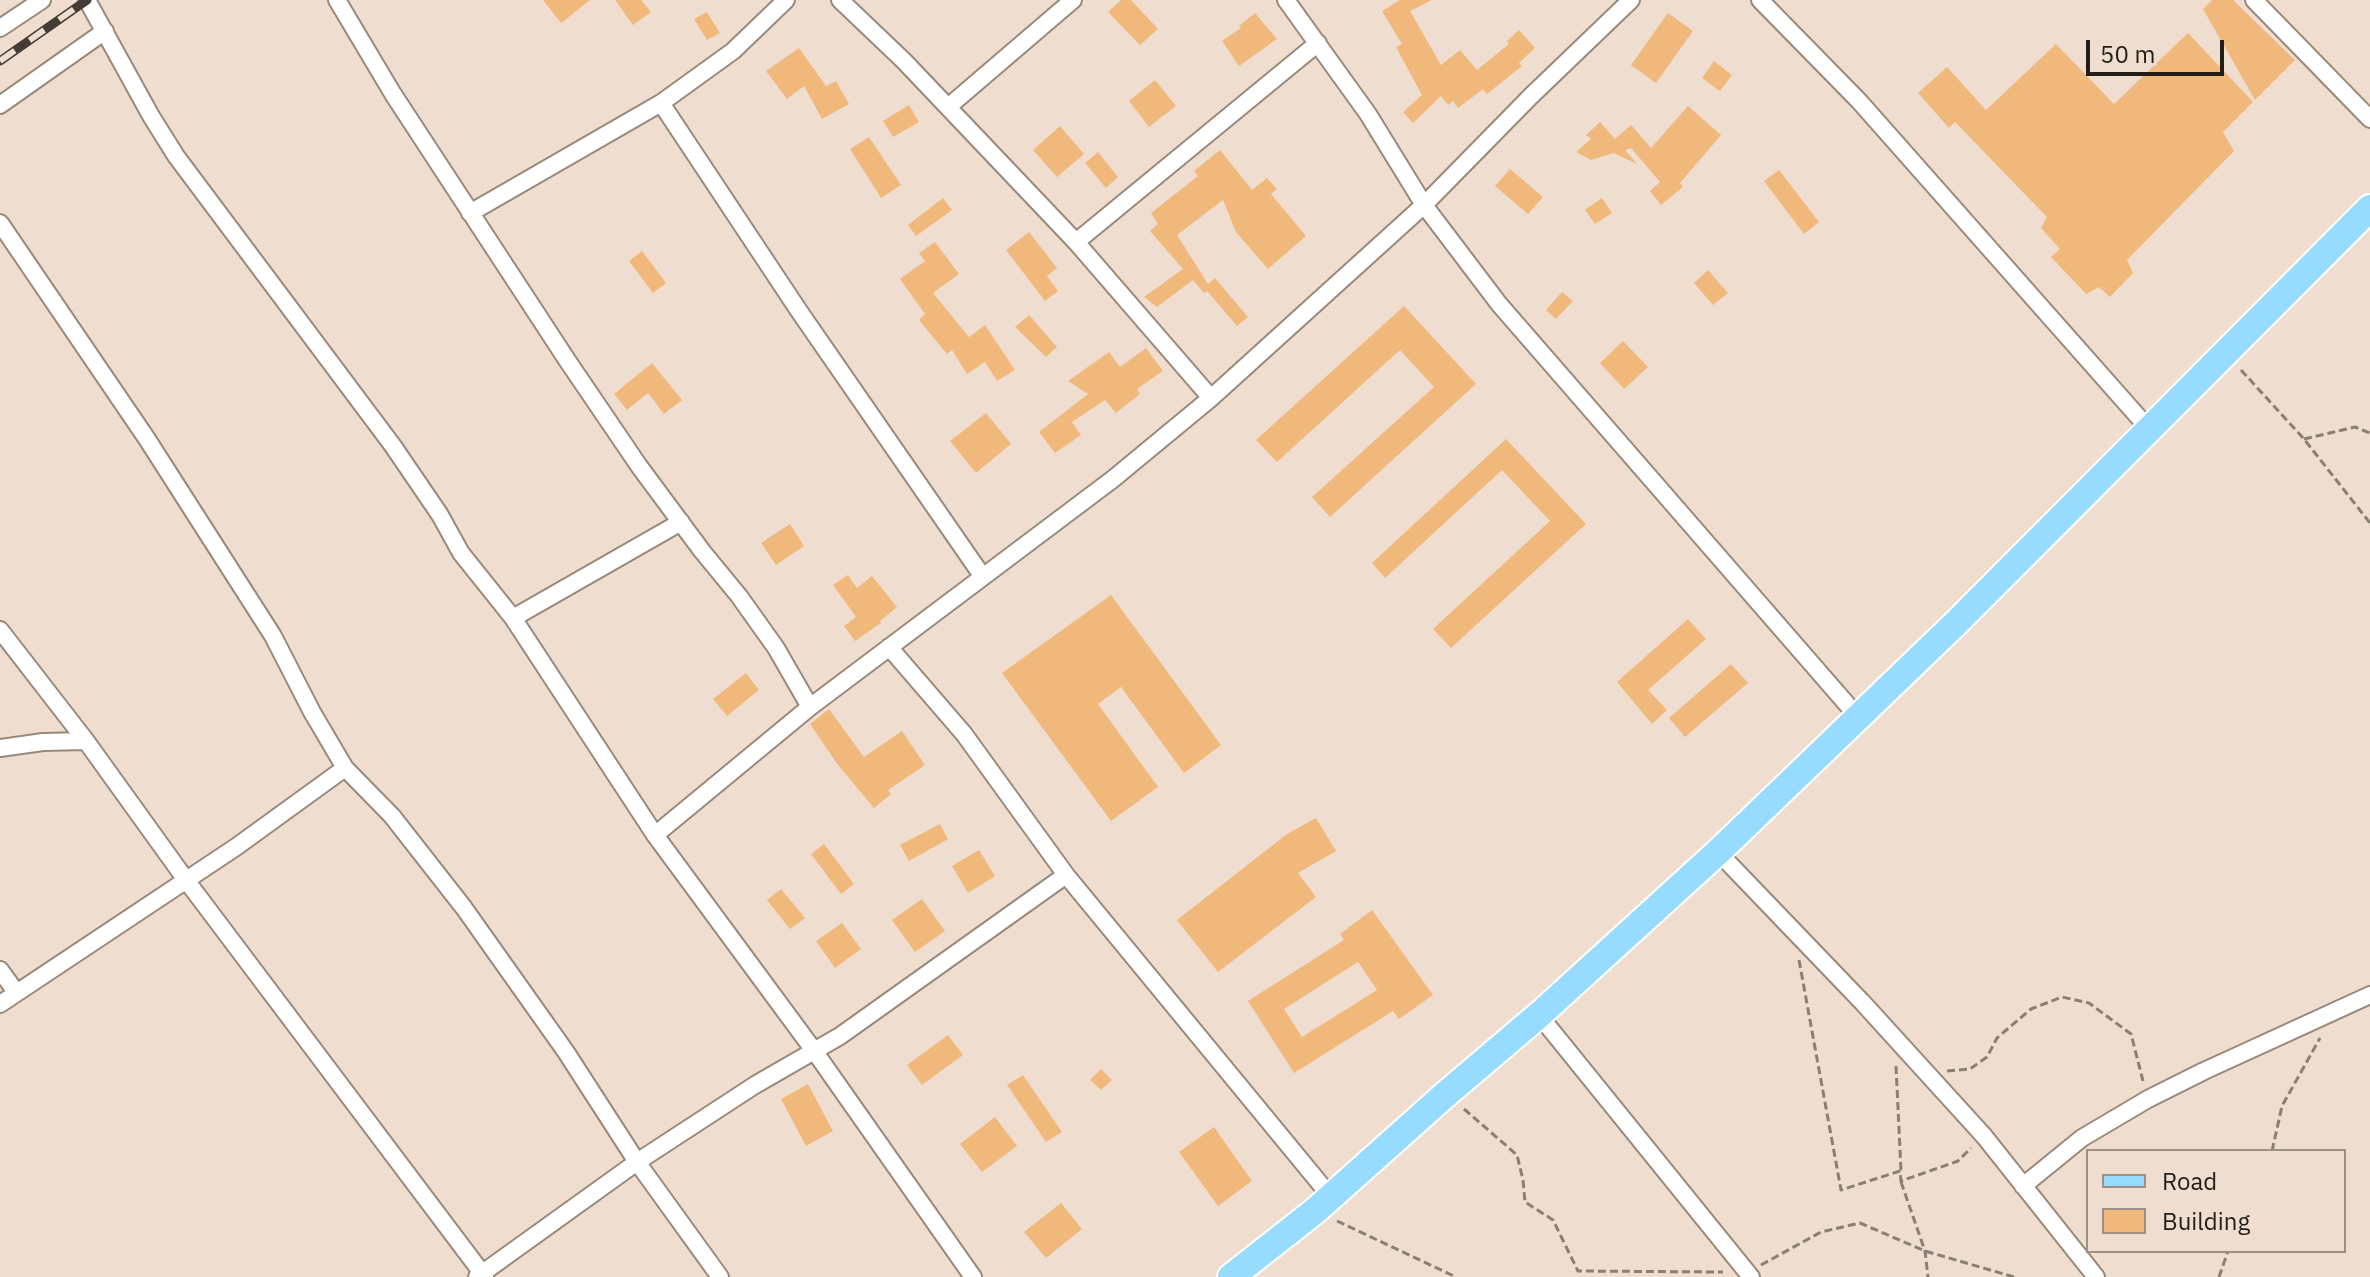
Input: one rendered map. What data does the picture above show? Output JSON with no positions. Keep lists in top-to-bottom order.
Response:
{
  "legend": ["Road", "Building"],
  "scale_bar": "50 m"
}
